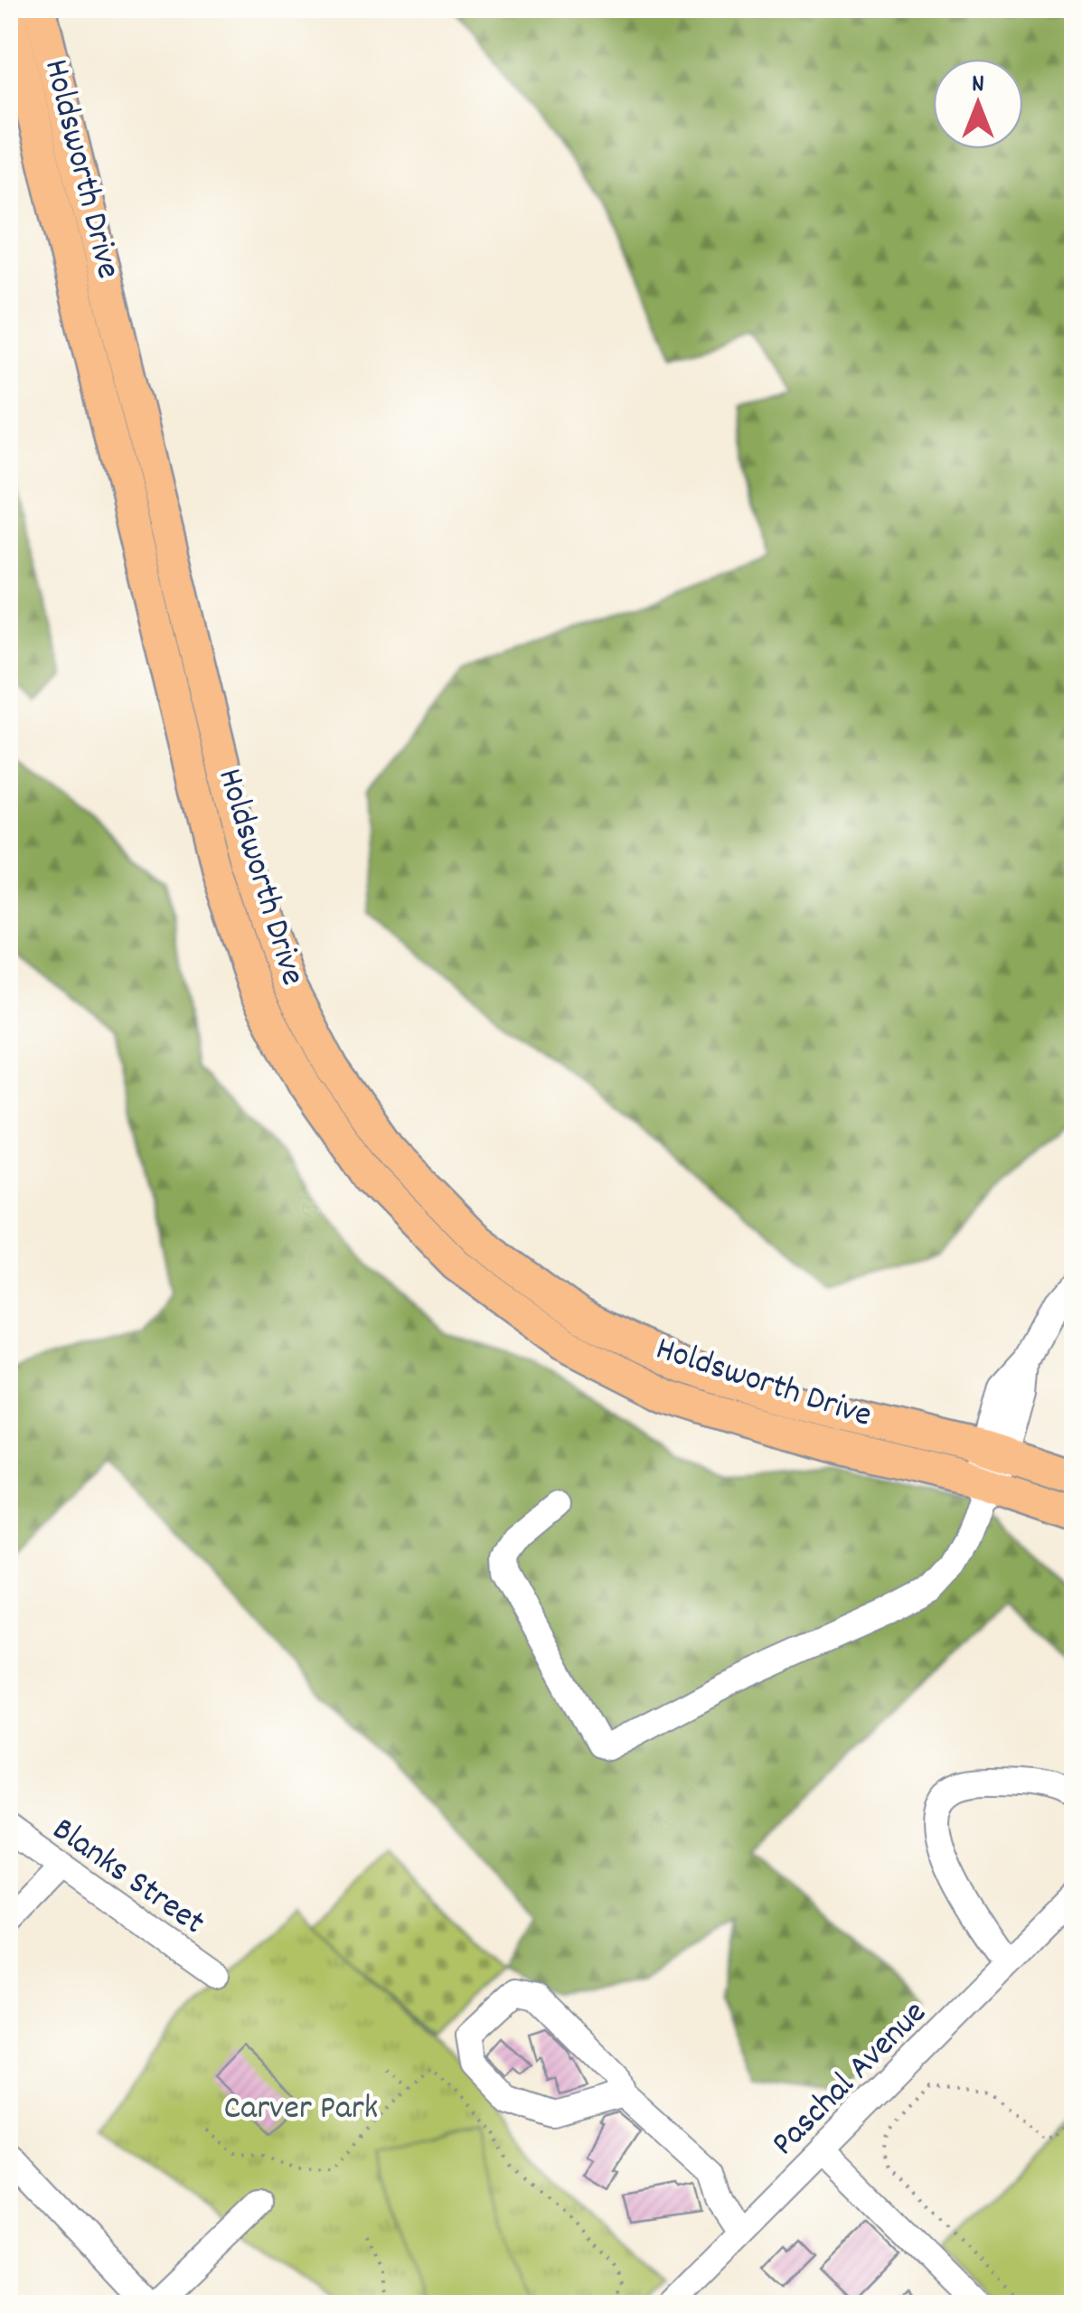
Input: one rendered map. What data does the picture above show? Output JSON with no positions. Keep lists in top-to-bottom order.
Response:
{
  "streets": {
    "main road": ["Holdsworth Drive"],
    "street": ["Blanks Street", "Paschal Avenue"]
  },
  "parks": ["Carver Park"],
  "north": "top"
}
